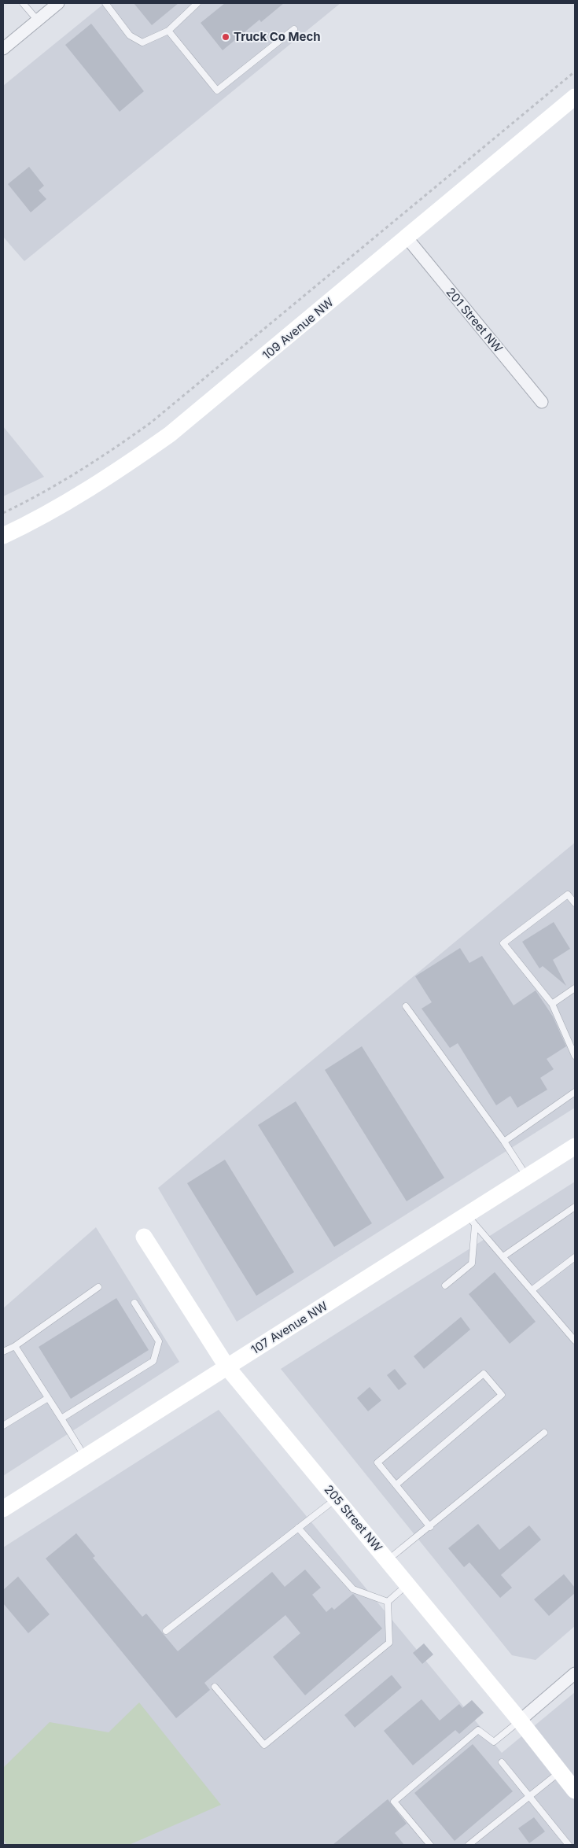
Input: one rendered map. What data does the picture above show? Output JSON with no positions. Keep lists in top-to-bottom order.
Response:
{
  "streets": {
    "street": [
      "201 Street NW",
      "109 Avenue NW",
      "107 Avenue NW",
      "205 Street NW"
    ]
  },
  "crossings": [
    ["201 Street NW", "109 Avenue NW"],
    ["107 Avenue NW", "205 Street NW"]
  ],
  "places": ["Truck Co Mech"]
}
